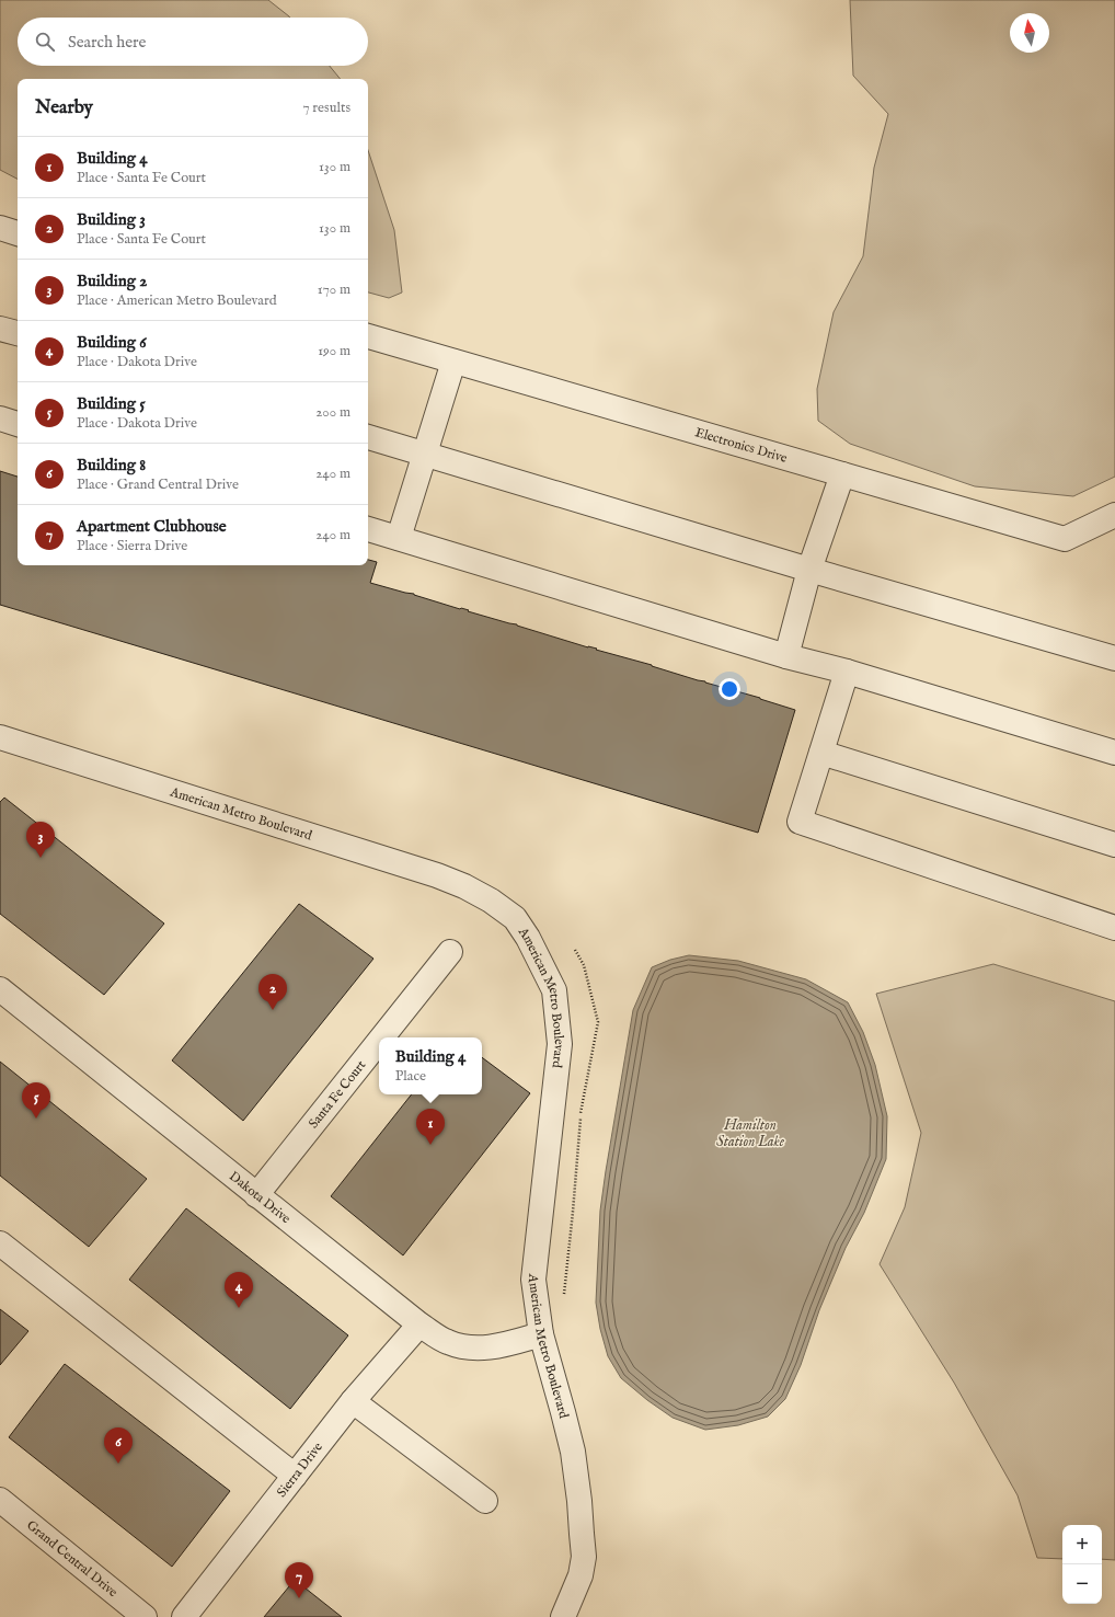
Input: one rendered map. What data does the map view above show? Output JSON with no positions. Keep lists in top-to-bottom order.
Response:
{
  "streets": {
    "street": [
      "Electronics Drive",
      "American Metro Boulevard",
      "Santa Fe Court",
      "Dakota Drive",
      "Sierra Drive",
      "Grand Central Drive"
    ]
  },
  "crossings": [
    ["American Metro Boulevard", "Dakota Drive"],
    ["Santa Fe Court", "Dakota Drive"],
    ["Dakota Drive", "Sierra Drive"]
  ],
  "water": ["Hamilton Station Lake"],
  "north": "top",
  "page": {
    "search": "Search here",
    "heading": ["Nearby", "7 results"],
    "list": [
      {
        "mark": "1",
        "name": "Building 4",
        "note": "Place · Santa Fe Court",
        "value": "130 m"
      },
      {
        "mark": "2",
        "name": "Building 3",
        "note": "Place · Santa Fe Court",
        "value": "130 m"
      },
      {
        "mark": "3",
        "name": "Building 2",
        "note": "Place · American Metro Boulevard",
        "value": "170 m"
      },
      {
        "mark": "4",
        "name": "Building 6",
        "note": "Place · Dakota Drive",
        "value": "190 m"
      },
      {
        "mark": "5",
        "name": "Building 5",
        "note": "Place · Dakota Drive",
        "value": "200 m"
      },
      {
        "mark": "6",
        "name": "Building 8",
        "note": "Place · Grand Central Drive",
        "value": "240 m"
      },
      {
        "mark": "7",
        "name": "Apartment Clubhouse",
        "note": "Place · Sierra Drive",
        "value": "240 m"
      }
    ],
    "pins": [
      "3",
      "2",
      "5",
      "1",
      "4",
      "6",
      "7"
    ],
    "popup": ["Building 4", "Place"],
    "map_buttons": ["+", "−"]
  }
}
